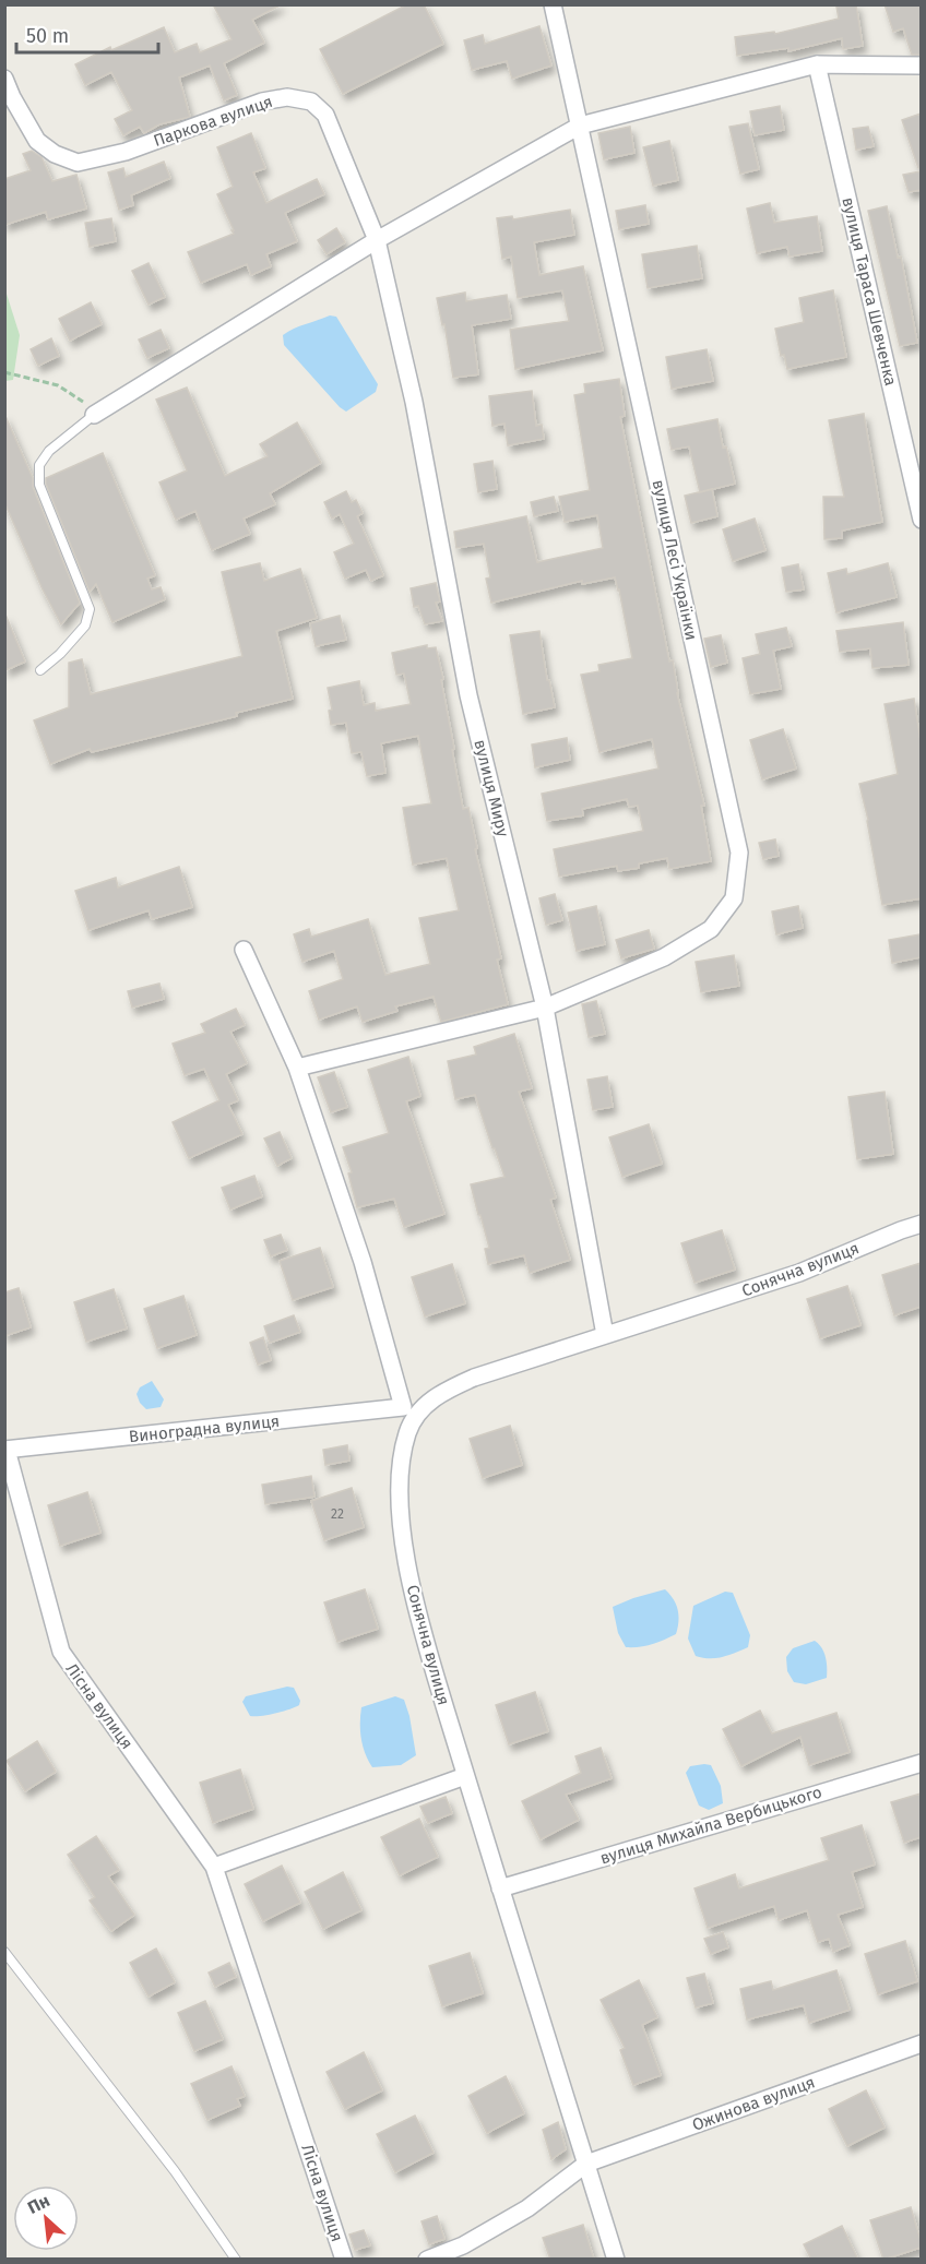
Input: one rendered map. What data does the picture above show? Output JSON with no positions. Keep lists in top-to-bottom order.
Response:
{
  "streets": {
    "street": [
      "Паркова вулиця",
      "вулиця Тараса Шевченка",
      "вулиця Лесі Українки",
      "вулиця Миру",
      "Сонячна вулиця",
      "Виноградна вулиця",
      "Лісна вулиця",
      "вулиця Михайла Вербицького",
      "Ожинова вулиця"
    ]
  },
  "crossings": [
    ["Паркова вулиця", "вулиця Миру"],
    ["вулиця Лесі Українки", "вулиця Миру"],
    ["вулиця Миру", "Сонячна вулиця"],
    ["Сонячна вулиця", "Виноградна вулиця"],
    ["Сонячна вулиця", "вулиця Михайла Вербицького"],
    ["Сонячна вулиця", "Ожинова вулиця"],
    ["Виноградна вулиця", "Лісна вулиця"]
  ],
  "house_numbers": ["22"],
  "scale_bar": "50 m",
  "north": "top left"
}
